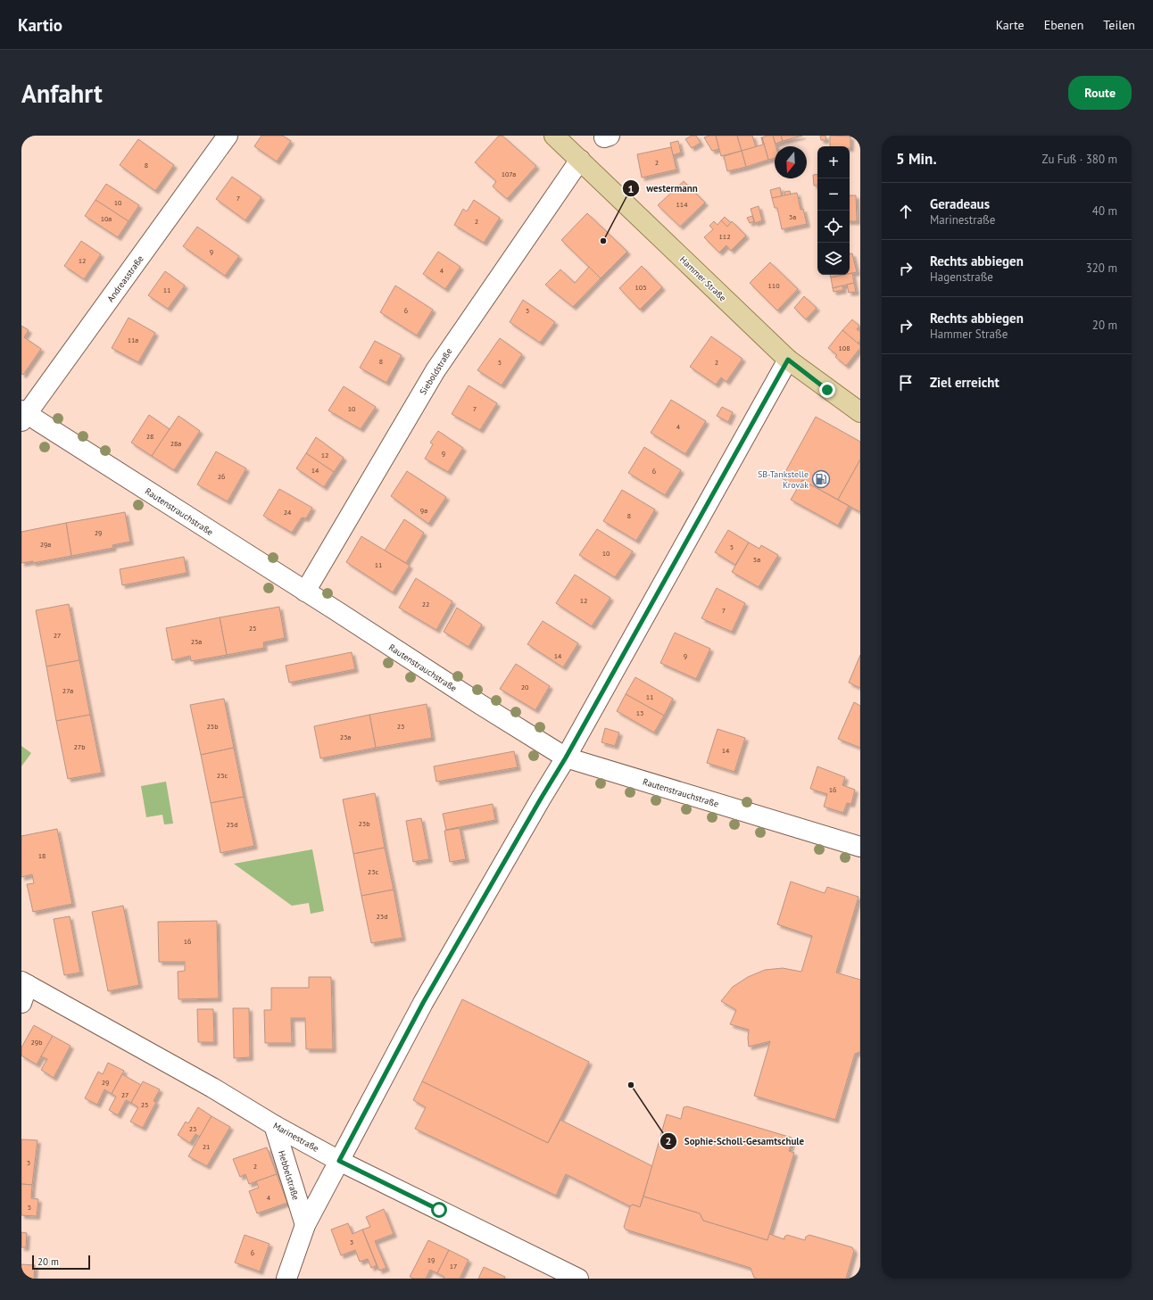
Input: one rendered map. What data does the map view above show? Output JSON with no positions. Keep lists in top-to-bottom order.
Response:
{
  "streets": {
    "main road": ["Hammer Straße"],
    "street": [
      "Andreasstraße",
      "Sieboldstraße",
      "Rautenstrauchstraße",
      "Marinestraße",
      "Hebbelstraße"
    ]
  },
  "crossings": [
    ["Andreasstraße", "Rautenstrauchstraße"],
    ["Hammer Straße", "Sieboldstraße"],
    ["Sieboldstraße", "Rautenstrauchstraße"],
    ["Marinestraße", "Hebbelstraße"]
  ],
  "places": {
    "other": ["westermann", "Sophie-Scholl-Gesamtschule"],
    "fuel station": ["SB-Tankstelle Krovak"]
  },
  "house_numbers": [
    "2",
    "8",
    "107a",
    "7",
    "10",
    "114",
    "3a",
    "10a",
    "2",
    "112",
    "9",
    "12",
    "4",
    "110",
    "105",
    "11",
    "6",
    "3",
    "11a",
    "108",
    "8",
    "5",
    "2",
    "10",
    "7",
    "4",
    "28",
    "28a",
    "9",
    "12",
    "14",
    "6",
    "26",
    "9a",
    "24",
    "8",
    "29",
    "29a",
    "5",
    "10",
    "5a",
    "11",
    "12",
    "22",
    "7",
    "25",
    "27",
    "25a",
    "14",
    "9",
    "20",
    "27a",
    "11",
    "13",
    "25b",
    "23",
    "23a",
    "27b",
    "14",
    "25c",
    "16",
    "23b",
    "25d",
    "18",
    "23c",
    "23d",
    "16",
    "29b",
    "29",
    "27",
    "25",
    "23",
    "21",
    "3",
    "2",
    "4",
    "5",
    "3",
    "6",
    "19",
    "17"
  ],
  "scale_bar": "20 m",
  "north": "bottom",
  "page": {
    "header": "Kartio",
    "nav": ["Karte", "Ebenen", "Teilen"],
    "buttons": "Route",
    "title": "Anfahrt",
    "heading": ["5 Min.", "Zu Fuß · 380 m"],
    "map_buttons": ["+", "−"],
    "list": [
      ["Geradeaus", "Marinestraße", "40 m"],
      ["Rechts abbiegen", "Hagenstraße", "320 m"],
      ["Rechts abbiegen", "Hammer Straße", "20 m"],
      "Ziel erreicht"
    ],
    "scale": "20 m"
  }
}
